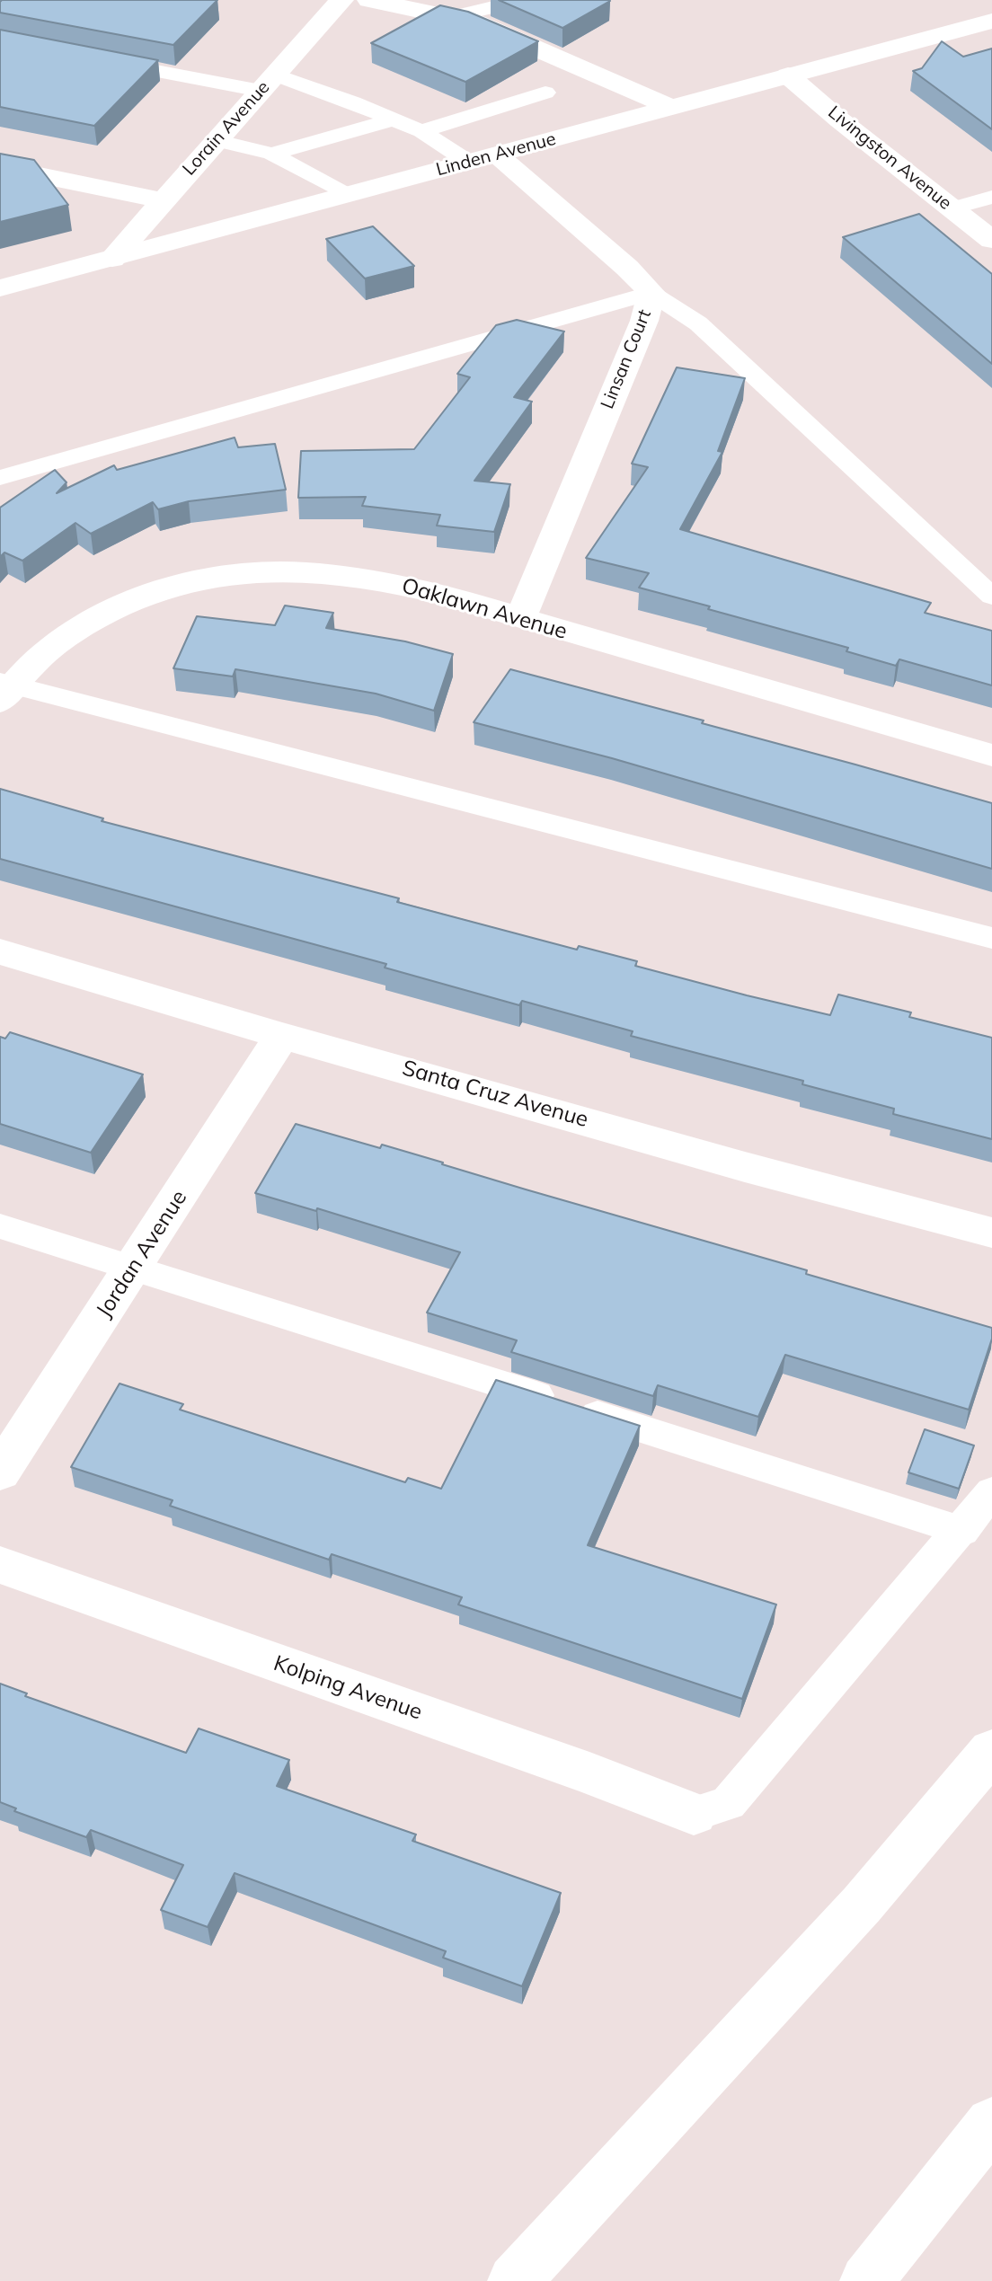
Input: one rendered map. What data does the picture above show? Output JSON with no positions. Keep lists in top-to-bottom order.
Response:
{
  "streets": {
    "main road": [
      "Lorain Avenue",
      "Linden Avenue",
      "Livingston Avenue",
      "Linsan Court",
      "Oaklawn Avenue",
      "Santa Cruz Avenue",
      "Jordan Avenue",
      "Kolping Avenue"
    ]
  },
  "crossings": [
    ["Lorain Avenue", "Linden Avenue"],
    ["Linden Avenue", "Livingston Avenue"],
    ["Linden Avenue", "Linsan Court"],
    ["Linsan Court", "Oaklawn Avenue"],
    ["Santa Cruz Avenue", "Jordan Avenue"]
  ]
}
